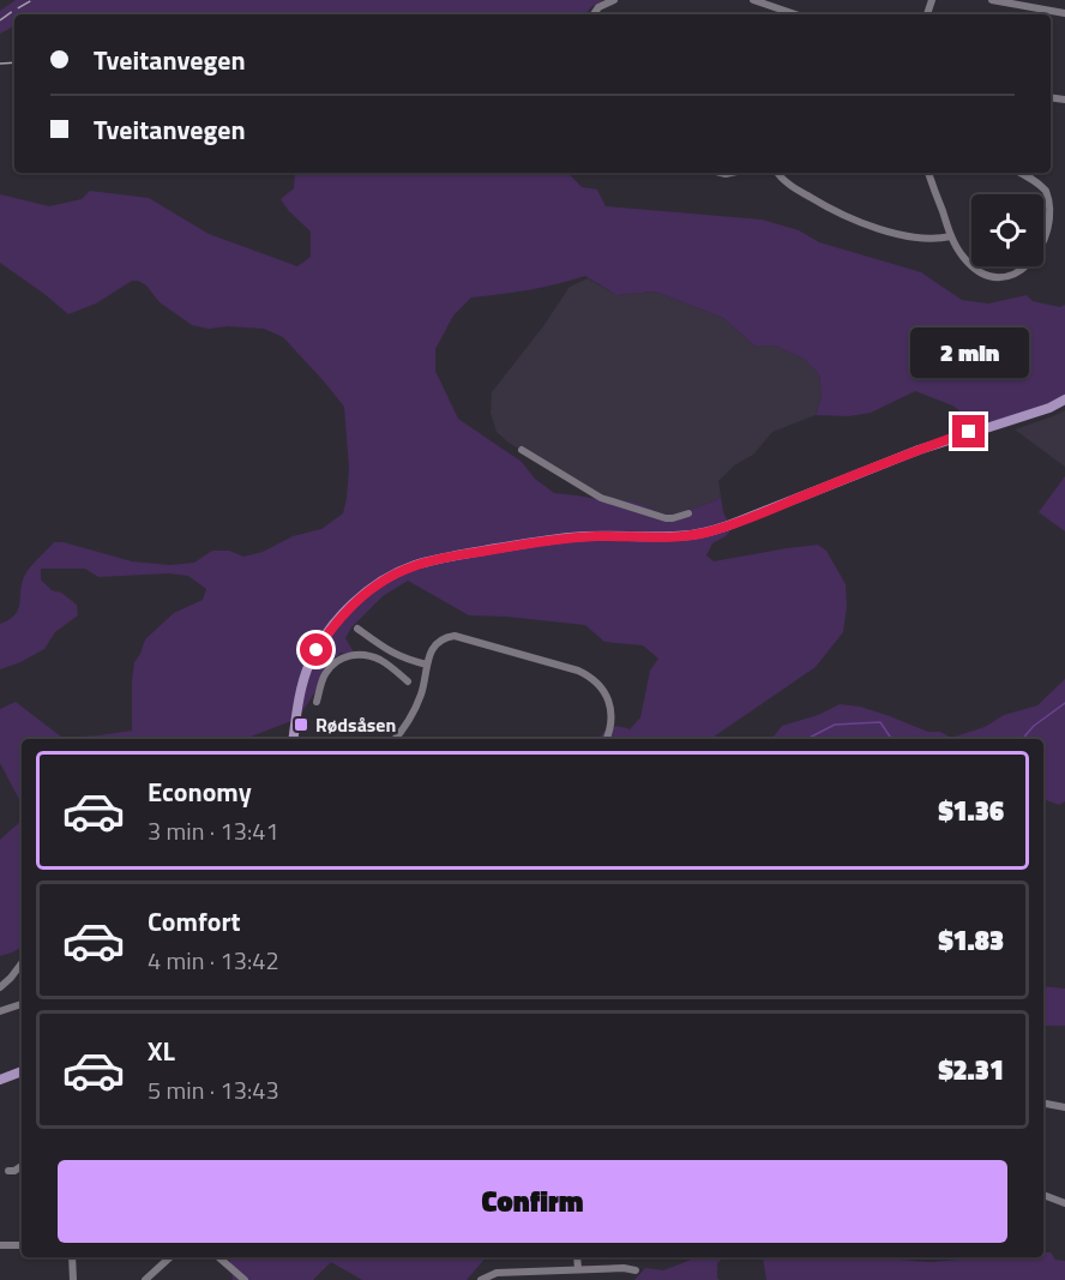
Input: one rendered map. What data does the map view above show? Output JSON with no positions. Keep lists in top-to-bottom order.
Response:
{
  "places": {
    "transit": ["Rødsåsen"]
  },
  "page": {
    "banner": ["Tveitanvegen", "Tveitanvegen"],
    "bubble": "2 min",
    "list": [
      {
        "name": "Economy",
        "note": "3 min · 13:41",
        "value": "$1.36"
      },
      {
        "name": "Comfort",
        "note": "4 min · 13:42",
        "value": "$1.83"
      },
      {
        "name": "XL",
        "note": "5 min · 13:43",
        "value": "$2.31"
      }
    ],
    "buttons": "Confirm"
  }
}
